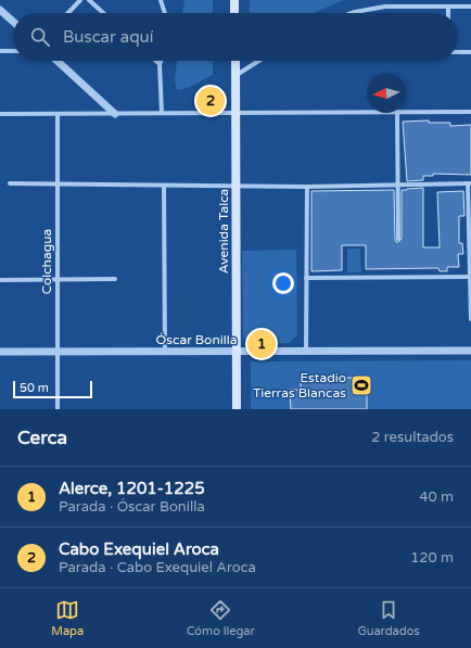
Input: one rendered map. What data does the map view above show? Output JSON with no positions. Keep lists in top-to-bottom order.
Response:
{
  "streets": {
    "main road": ["Avenida Talca"],
    "street": ["Colchagua", "Óscar Bonilla"]
  },
  "crossings": [
    ["Avenida Talca", "Óscar Bonilla"],
    ["Colchagua", "Óscar Bonilla"]
  ],
  "places": {
    "sports": ["Estadio Tierras Blancas"]
  },
  "scale_bar": "50 m",
  "north": "left",
  "page": {
    "search": "Buscar aquí",
    "pins": ["2", "1"],
    "scale": "50 m",
    "heading": ["Cerca", "2 resultados"],
    "list": [
      {
        "mark": "1",
        "name": "Alerce, 1201-1225",
        "note": "Parada · Óscar Bonilla",
        "value": "40 m"
      },
      {
        "mark": "2",
        "name": "Cabo Exequiel Aroca",
        "note": "Parada · Cabo Exequiel Aroca",
        "value": "120 m"
      }
    ],
    "nav": ["Mapa", "Cómo llegar", "Guardados"]
  }
}
